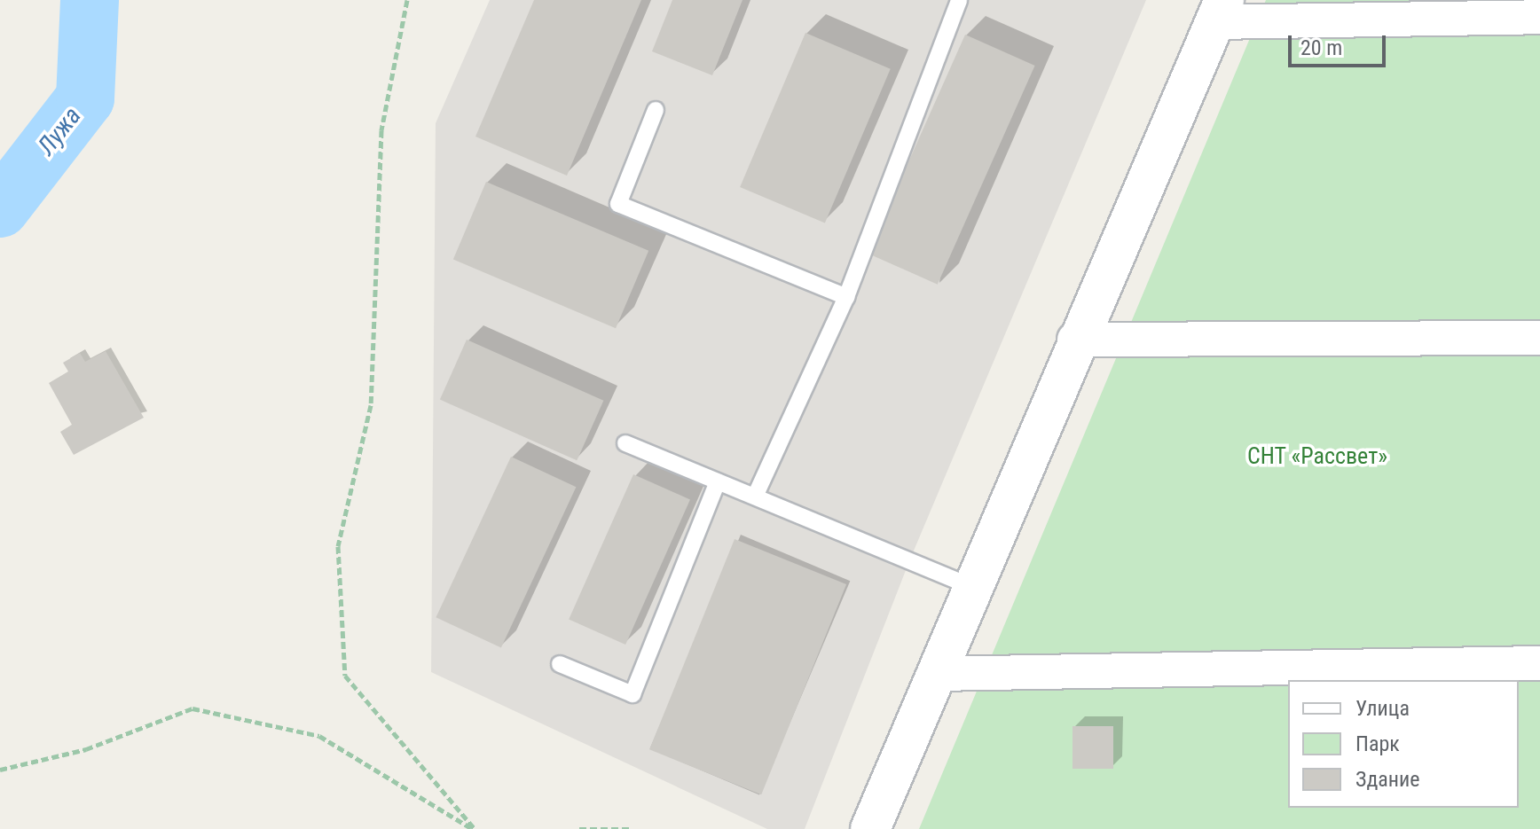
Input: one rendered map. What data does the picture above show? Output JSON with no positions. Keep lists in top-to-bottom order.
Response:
{
  "water": ["Лужа"],
  "parks": ["СНТ «Рассвет»"],
  "legend": ["Улица", "Парк", "Здание"],
  "scale_bar": "20 m"
}
